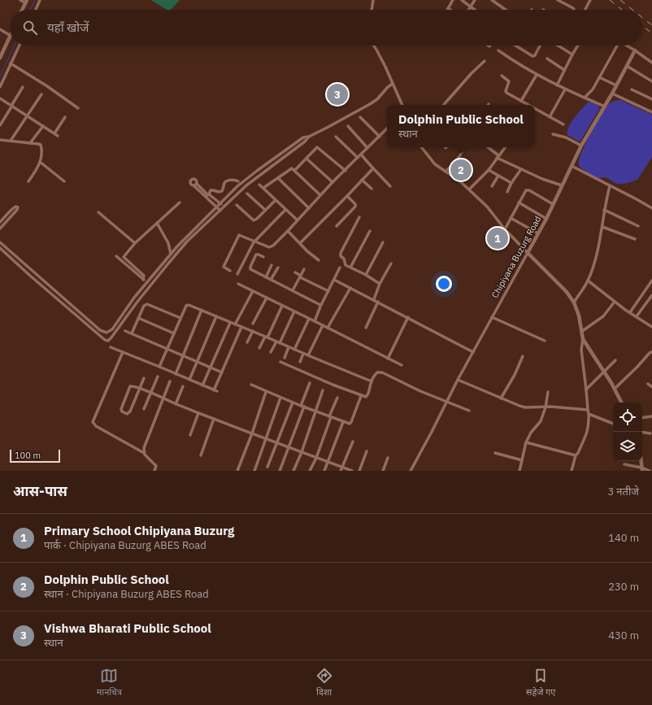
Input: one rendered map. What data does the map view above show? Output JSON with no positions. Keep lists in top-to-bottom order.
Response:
{
  "streets": {
    "street": ["Chipiyana Buzurg Road"]
  },
  "scale_bar": "100 m",
  "page": {
    "search": "यहाँ खोजें",
    "pins": ["3", "2", "1"],
    "popup": ["Dolphin Public School", "स्थान"],
    "scale": "100 m",
    "heading": ["आस-पास", "3 नतीजे"],
    "list": [
      {
        "mark": "1",
        "name": "Primary School Chipiyana Buzurg",
        "note": "पार्क · Chipiyana Buzurg ABES Road",
        "value": "140 m"
      },
      {
        "mark": "2",
        "name": "Dolphin Public School",
        "note": "स्थान · Chipiyana Buzurg ABES Road",
        "value": "230 m"
      },
      {
        "mark": "3",
        "name": "Vishwa Bharati Public School",
        "note": "स्थान",
        "value": "430 m"
      }
    ],
    "nav": ["मानचित्र", "दिशा", "सहेजे गए"]
  }
}
